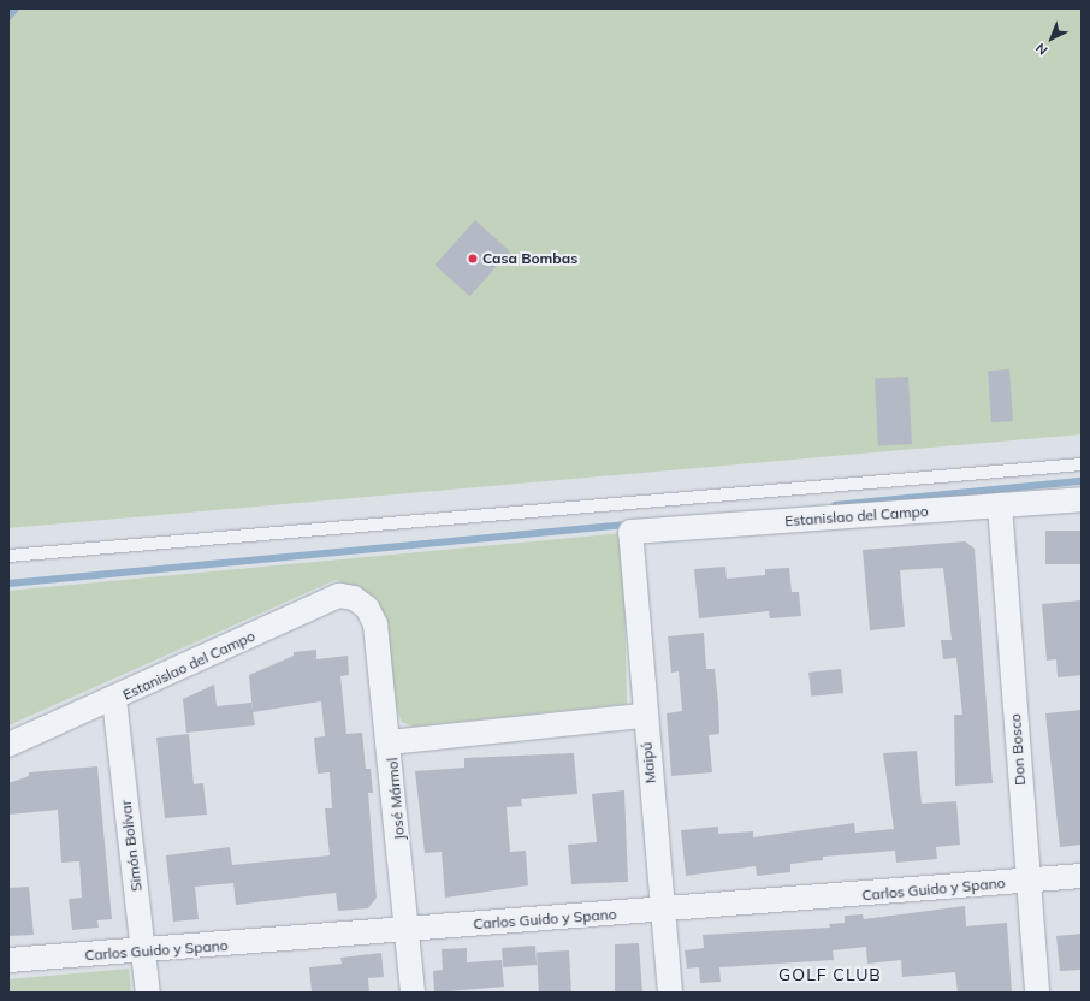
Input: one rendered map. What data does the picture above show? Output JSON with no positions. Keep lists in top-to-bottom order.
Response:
{
  "streets": {
    "street": [
      "Estanislao del Campo",
      "Don Bosco",
      "Maipú",
      "José Mármol",
      "Simón Bolívar",
      "Carlos Guido y Spano"
    ]
  },
  "crossings": [
    ["Estanislao del Campo", "Don Bosco"],
    ["Estanislao del Campo", "Maipú"],
    ["Estanislao del Campo", "José Mármol"],
    ["Estanislao del Campo", "Simón Bolívar"],
    ["Don Bosco", "Carlos Guido y Spano"],
    ["Maipú", "Carlos Guido y Spano"],
    ["José Mármol", "Carlos Guido y Spano"],
    ["Simón Bolívar", "Carlos Guido y Spano"]
  ],
  "districts": ["GOLF CLUB"],
  "places": ["Casa Bombas"],
  "north": "bottom left"
}
